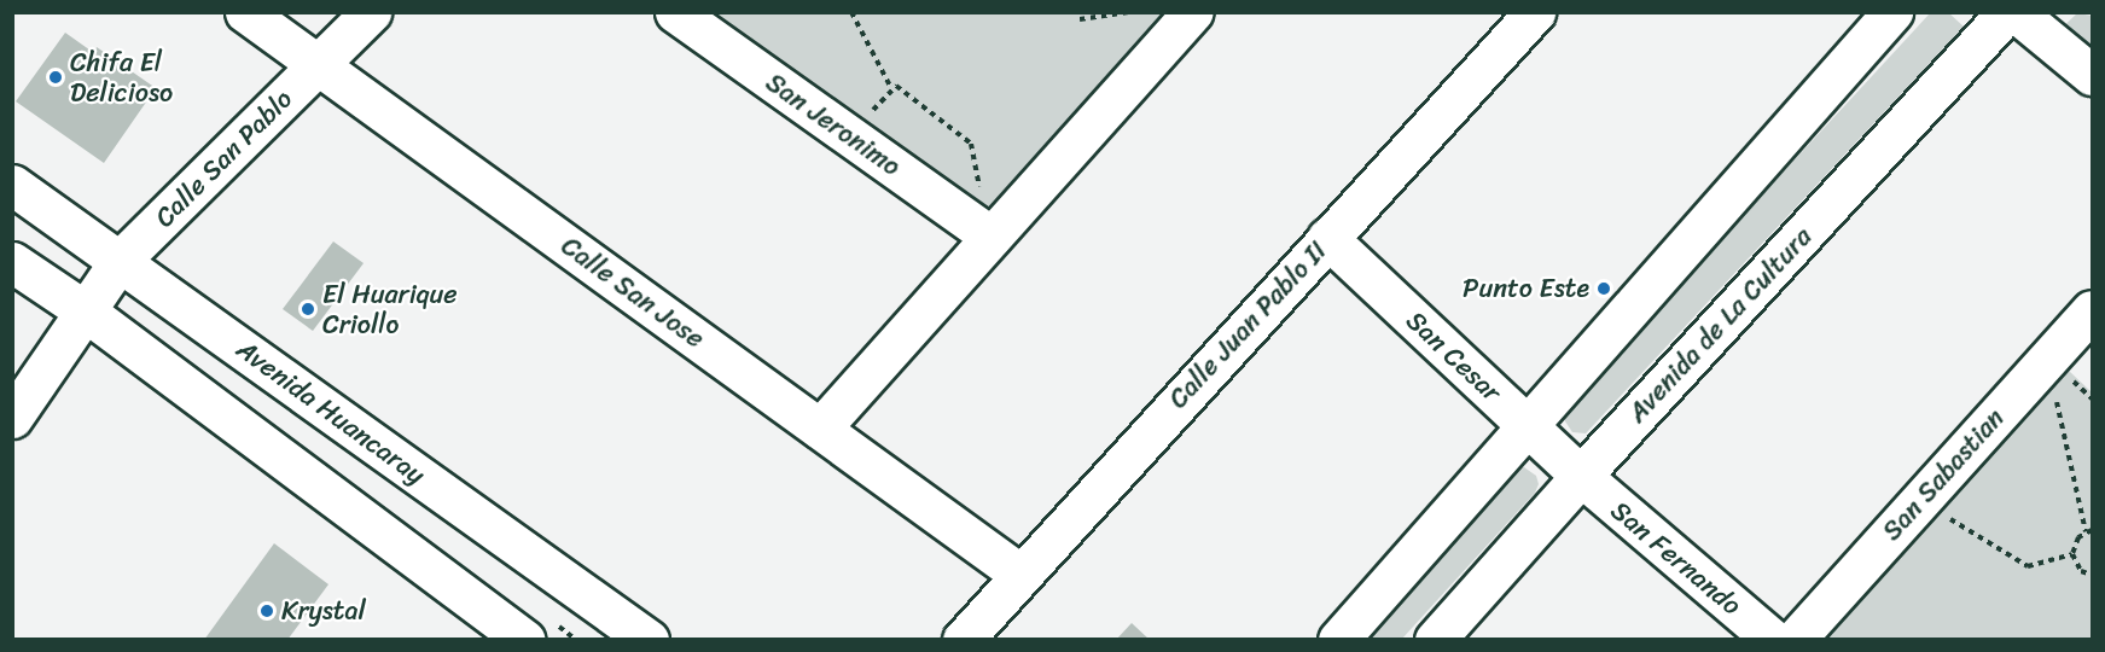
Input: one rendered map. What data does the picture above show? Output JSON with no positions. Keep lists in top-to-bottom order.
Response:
{
  "streets": {
    "street": [
      "San Jeronimo",
      "Calle San Pablo",
      "Calle San Jose",
      "Calle Juan Pablo II",
      "Avenida de La Cultura",
      "San Cesar",
      "Avenida Huancaray",
      "San Sabastian",
      "San Fernando"
    ]
  },
  "crossings": [
    ["Calle San Pablo", "Calle San Jose"],
    ["Calle San Pablo", "Avenida Huancaray"],
    ["Calle San Jose", "Calle Juan Pablo II"],
    ["Calle Juan Pablo II", "San Cesar"],
    ["Avenida de La Cultura", "San Cesar"],
    ["Avenida de La Cultura", "San Fernando"],
    ["San Cesar", "San Fernando"]
  ],
  "places": [
    "Chifa El Delicioso",
    "Punto Este",
    "El Huarique Criollo",
    "Krystal"
  ]
}
